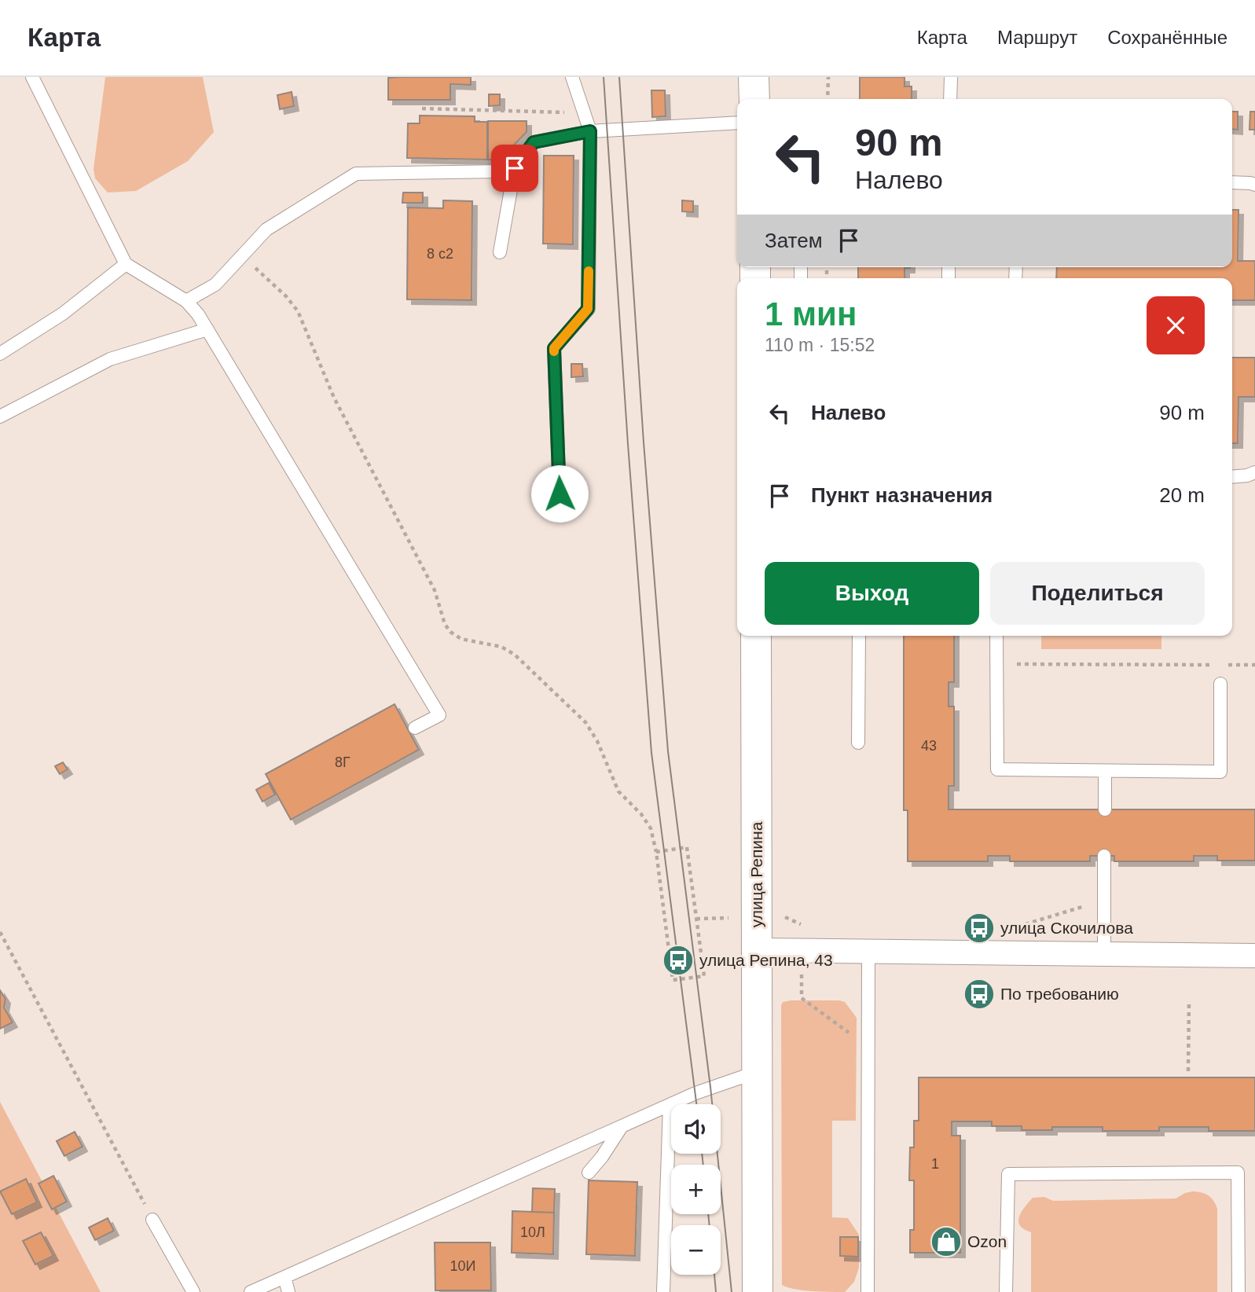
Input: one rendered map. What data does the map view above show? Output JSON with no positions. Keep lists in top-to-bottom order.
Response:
{
  "streets": {
    "street": ["улица Репина"]
  },
  "places": {
    "bus stop": ["улица Скочилова", "улица Репина, 43", "По требованию"],
    "shop": ["Ozon"]
  },
  "house_numbers": [
    "8 с2",
    "43",
    "8Г",
    "1",
    "10Л",
    "10И"
  ],
  "page": {
    "header": "Карта",
    "nav": ["Карта", "Маршрут", "Сохранённые"],
    "turn": ["90 m", "Налево"],
    "then": "Затем",
    "heading": ["1 мин", "110 m · 15:52"],
    "list": [
      {
        "name": "Налево",
        "value": "90 m"
      },
      {
        "name": "Пункт назначения",
        "value": "20 m"
      }
    ],
    "buttons": ["Выход", "Поделиться"],
    "map_buttons": ["+", "−"]
  }
}
